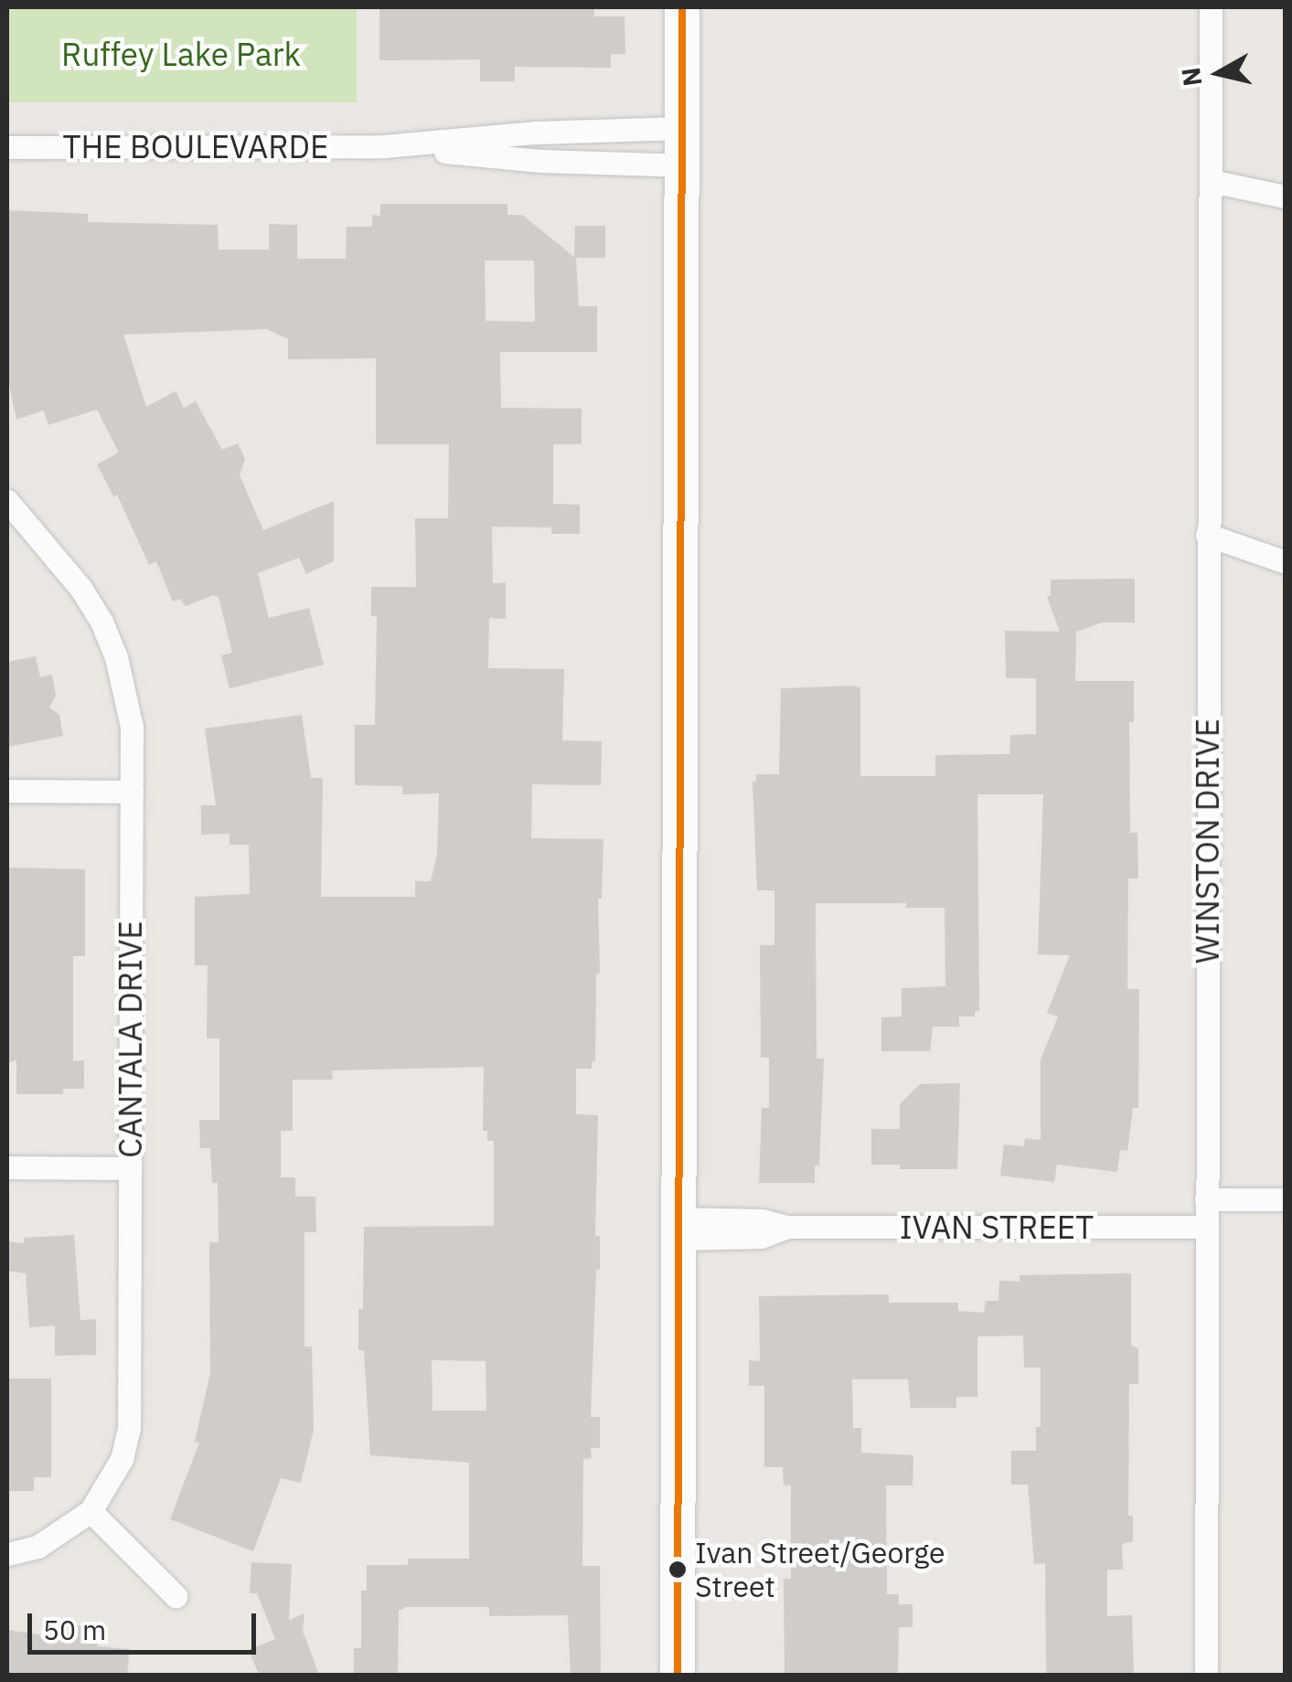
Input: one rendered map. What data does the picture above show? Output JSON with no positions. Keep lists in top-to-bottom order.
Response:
{
  "streets": {
    "street": [
      "THE BOULEVARDE",
      "WINSTON DRIVE",
      "CANTALA DRIVE",
      "IVAN STREET"
    ]
  },
  "crossings": [
    ["WINSTON DRIVE", "IVAN STREET"]
  ],
  "parks": ["Ruffey Lake Park"],
  "places": ["Ivan Street/George Street"],
  "scale_bar": "50 m",
  "north": "left"
}
